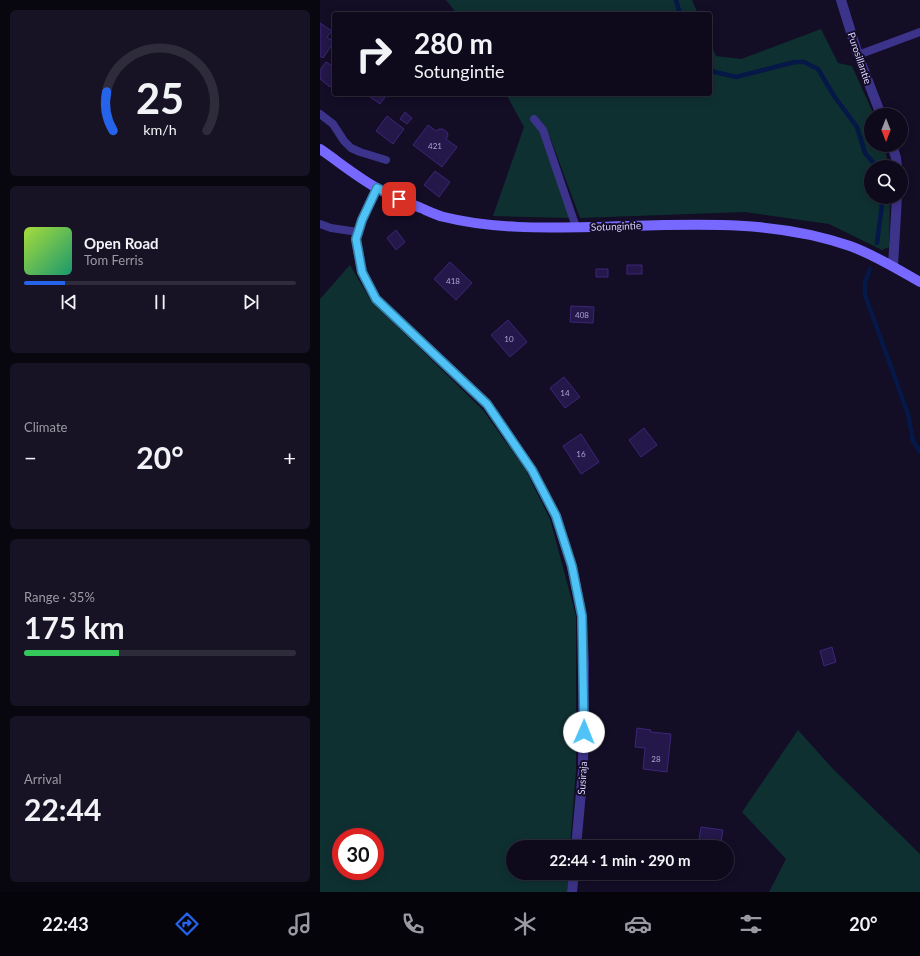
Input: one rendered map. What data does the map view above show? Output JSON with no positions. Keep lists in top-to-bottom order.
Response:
{
  "streets": {
    "street": ["Purosillantie", "Sotungintie", "Susiraja"]
  },
  "crossings": [
    ["Sotungintie", "Susiraja"]
  ],
  "house_numbers": [
    "421",
    "418",
    "408",
    "10",
    "14",
    "16",
    "28"
  ],
  "north": "bottom",
  "page": {
    "turn": ["280 m", "Sotungintie"],
    "song": ["Open Road", "Tom Ferris"],
    "tile": [
      "Climate",
      ["Range · 35%", "175 km"],
      ["Arrival", "22:44"]
    ],
    "heat": ["−", "20°", "+"],
    "limit": "30",
    "trip": "22:44 · 1 min · 290 m",
    "tabs": ["22:43", "20°"],
    "gauge": ["25", "km/h"]
  }
}
